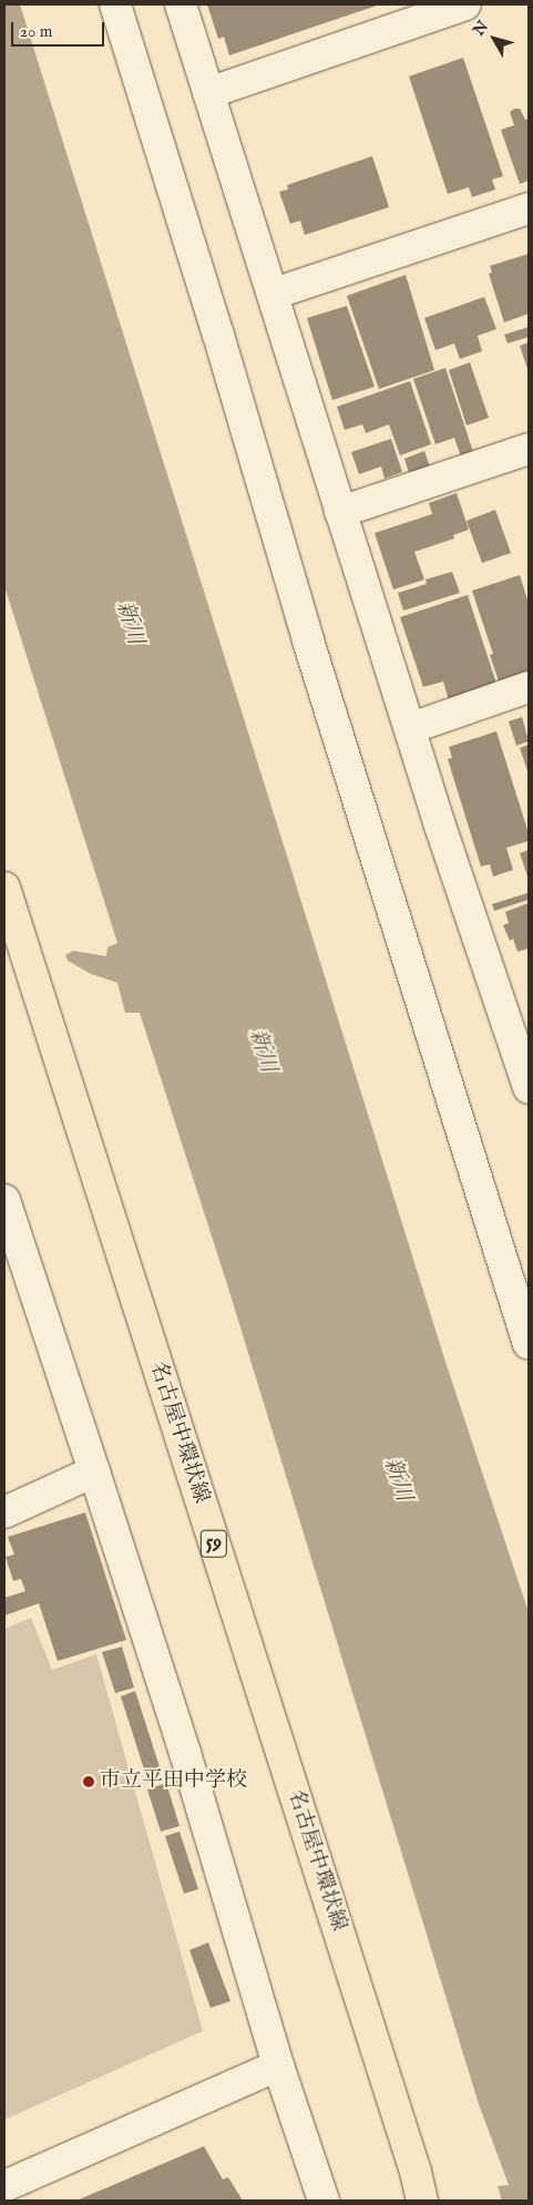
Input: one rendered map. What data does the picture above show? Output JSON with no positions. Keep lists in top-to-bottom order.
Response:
{
  "streets": {
    "main road": ["名古屋中環状線", "59"]
  },
  "water": ["新川"],
  "places": ["市立平田中学校"],
  "scale_bar": "20 m",
  "north": "top left"
}
